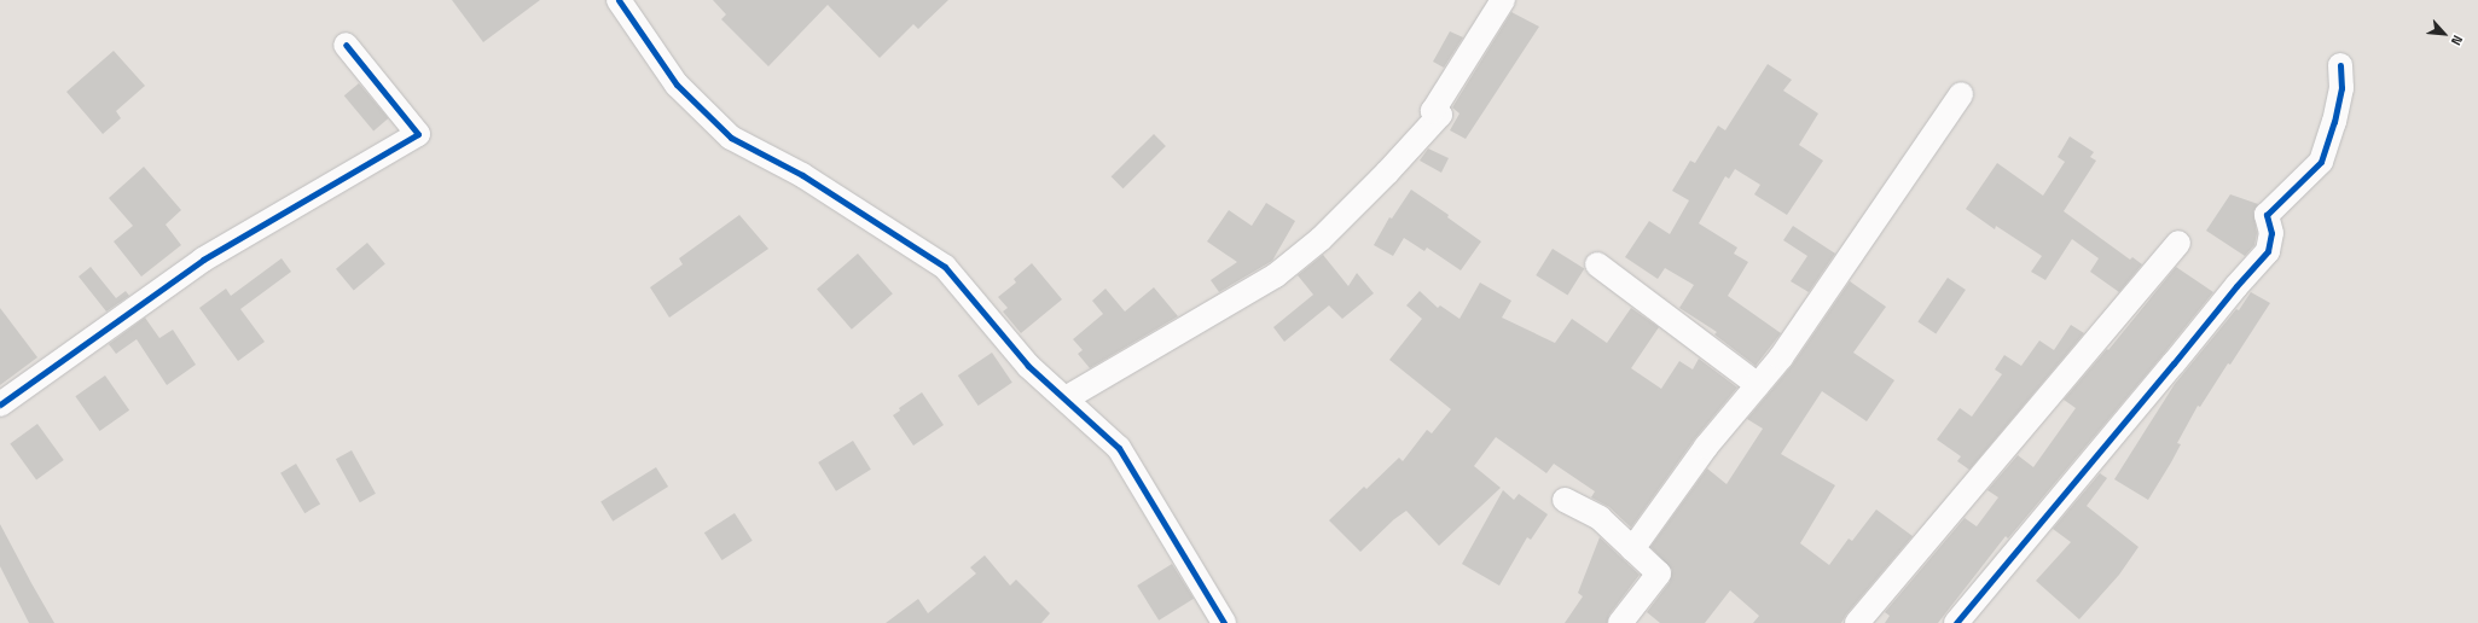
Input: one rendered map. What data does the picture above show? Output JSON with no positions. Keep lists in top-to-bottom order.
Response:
{
  "north": "bottom right"
}
